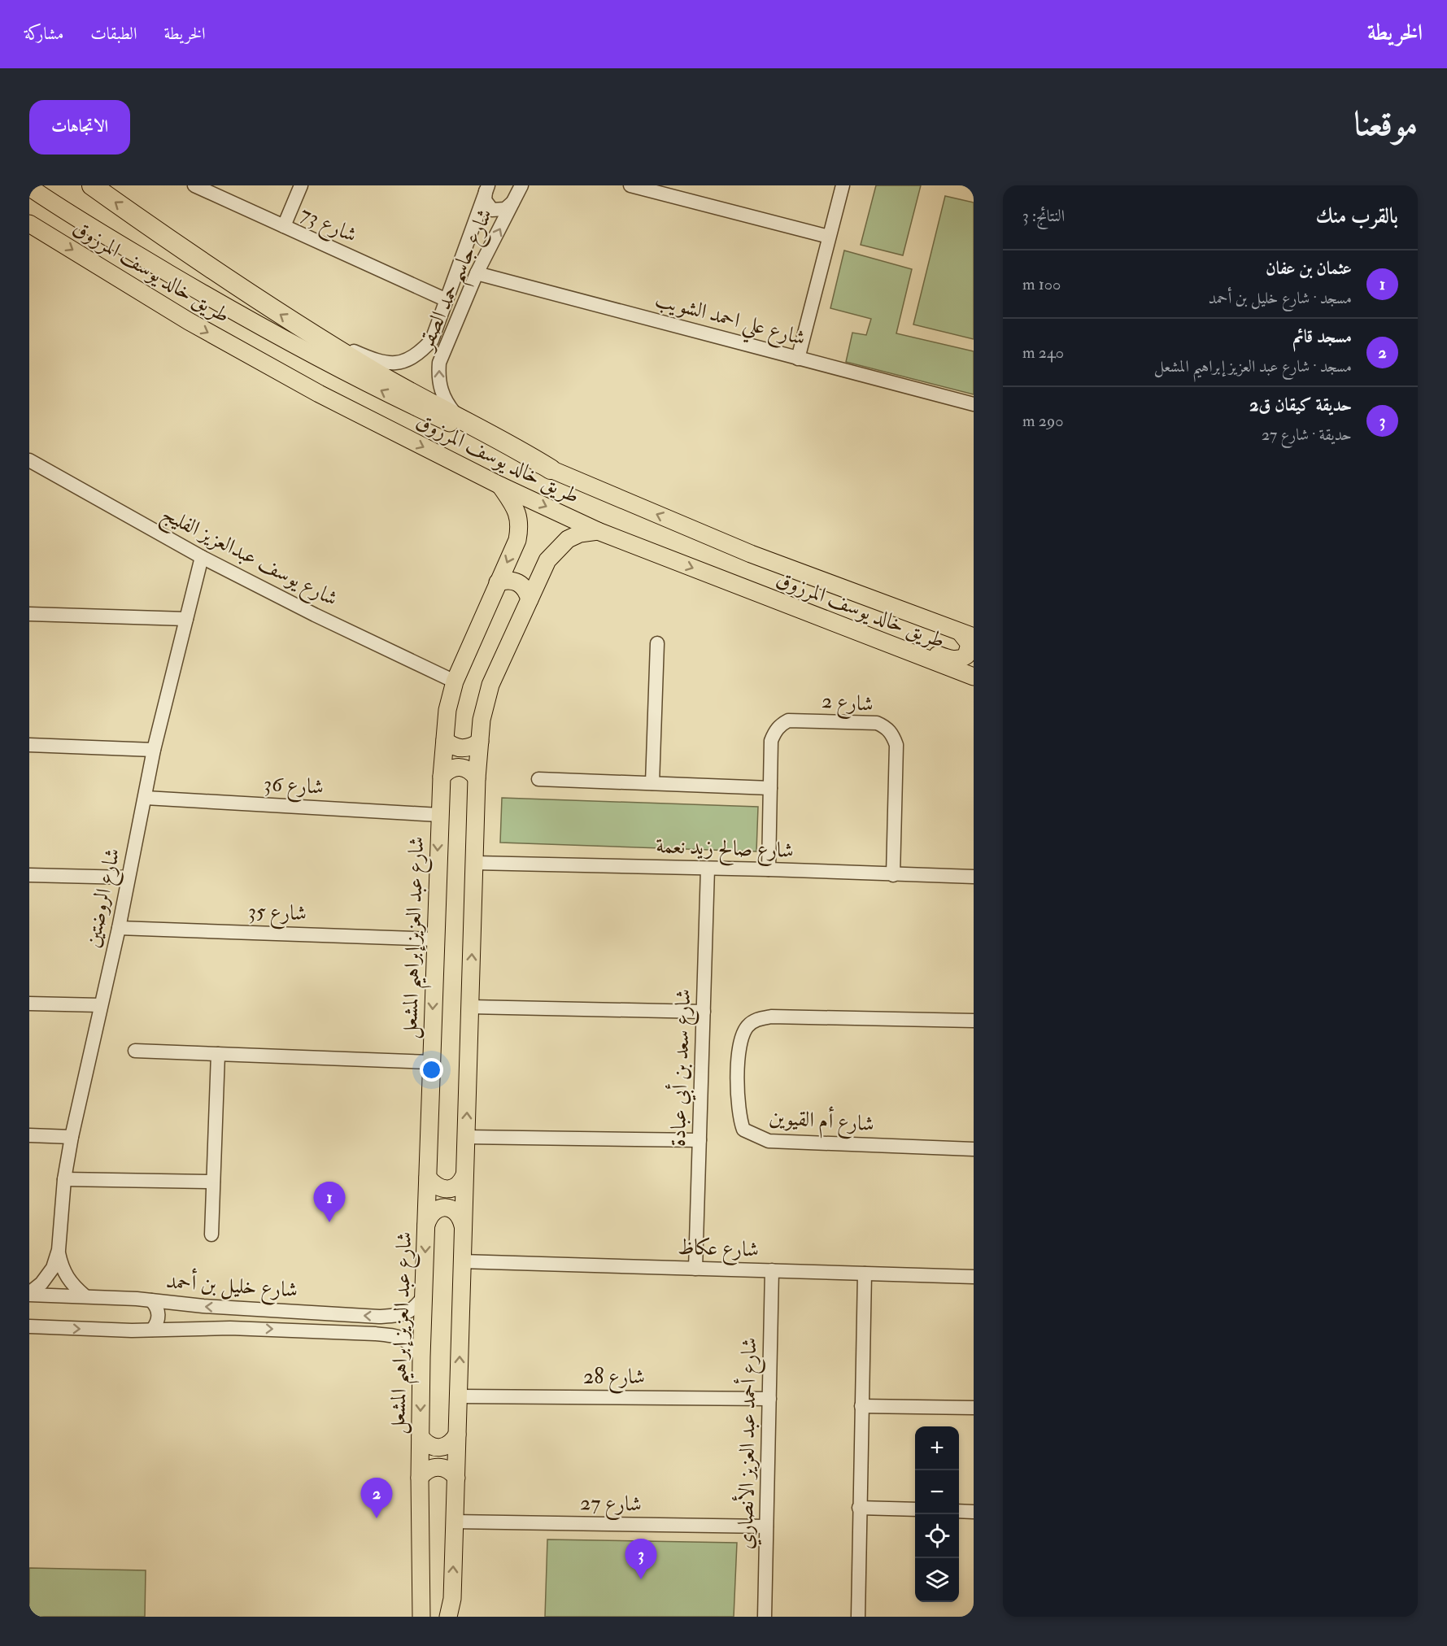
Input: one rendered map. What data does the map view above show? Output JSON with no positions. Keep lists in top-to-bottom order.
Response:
{
  "streets": {
    "main road": ["طريق خالد يوسف المرزوق", "شارع عبد العزيز إبراهيم المشعل"],
    "street": [
      "شارع 73",
      "شارع جاسم حمد الصقر",
      "شارع علي احمد الشويب",
      "شارع يوسف عبدالعزيز الفليج",
      "شارع 2",
      "شارع 36",
      "شارع صالح زيد نعمة",
      "شارع الروضتين",
      "شارع 35",
      "شارع سعد بن أبي عبادة",
      "شارع أم القيوين",
      "شارع عكاظ",
      "شارع خليل بن أحمد",
      "شارع 28",
      "شارع أحمد عبد العزيز الأنصاري",
      "شارع 27"
    ]
  },
  "crossings": [
    ["شارع 73", "شارع جاسم حمد الصقر"],
    ["طريق خالد يوسف المرزوق", "شارع عبد العزيز إبراهيم المشعل"],
    ["شارع جاسم حمد الصقر", "شارع علي احمد الشويب"],
    ["شارع يوسف عبدالعزيز الفليج", "شارع الروضتين"],
    ["شارع يوسف عبدالعزيز الفليج", "شارع عبد العزيز إبراهيم المشعل"],
    ["شارع 2", "شارع صالح زيد نعمة"],
    ["شارع 36", "شارع الروضتين"],
    ["شارع 36", "شارع عبد العزيز إبراهيم المشعل"],
    ["شارع صالح زيد نعمة", "شارع سعد بن أبي عبادة"],
    ["شارع الروضتين", "شارع 35"],
    ["شارع الروضتين", "شارع خليل بن أحمد"],
    ["شارع 35", "شارع عبد العزيز إبراهيم المشعل"],
    ["شارع عبد العزيز إبراهيم المشعل", "شارع خليل بن أحمد"],
    ["شارع سعد بن أبي عبادة", "شارع عكاظ"],
    ["شارع عكاظ", "شارع أحمد عبد العزيز الأنصاري"],
    ["شارع 28", "شارع أحمد عبد العزيز الأنصاري"],
    ["شارع أحمد عبد العزيز الأنصاري", "شارع 27"]
  ],
  "page": {
    "header": "الخريطة",
    "nav": ["الخريطة", "الطبقات", "مشاركة"],
    "title": "موقعنا",
    "buttons": "الاتجاهات",
    "heading": ["بالقرب منك", "النتائج: 3"],
    "list": [
      {
        "mark": "1",
        "name": "عثمان بن عفان",
        "note": "مسجد · شارع خليل بن أحمد",
        "value": "100 m"
      },
      {
        "mark": "2",
        "name": "مسجد قائم",
        "note": "مسجد · شارع عبد العزيز إبراهيم المشعل",
        "value": "240 m"
      },
      {
        "mark": "3",
        "name": "حديقة كيقان ق2",
        "note": "حديقة · شارع 27",
        "value": "290 m"
      }
    ],
    "pins": ["1", "2", "3"],
    "map_buttons": ["+", "−"]
  }
}
